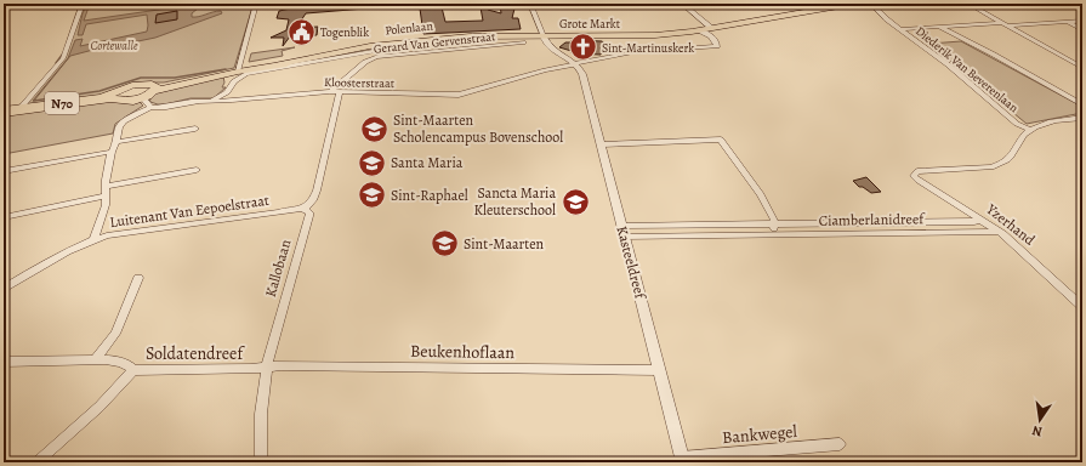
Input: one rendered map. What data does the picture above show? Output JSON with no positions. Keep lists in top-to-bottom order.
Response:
{
  "streets": {
    "main road": ["Grote Markt", "Polenlaan", "N70"],
    "street": [
      "Gerard Van Gervenstraat",
      "Diederik Van Beverenlaan",
      "Kloosterstraat",
      "Luitenant Van Eepoelstraat",
      "Ciamberlanidreef",
      "Yzerhand",
      "Kasteeldreef",
      "Kallobaan",
      "Beukenhoflaan",
      "Soldatendreef",
      "Bankwegel"
    ]
  },
  "crossings": [
    ["Grote Markt", "Polenlaan"],
    ["Grote Markt", "Kloosterstraat"],
    ["Grote Markt", "N70"],
    ["Grote Markt", "Kasteeldreef"],
    ["Polenlaan", "Gerard Van Gervenstraat"],
    ["Polenlaan", "Kloosterstraat"],
    ["Polenlaan", "N70"],
    ["Gerard Van Gervenstraat", "Kloosterstraat"],
    ["Diederik Van Beverenlaan", "Yzerhand"],
    ["Kloosterstraat", "Kasteeldreef"],
    ["Luitenant Van Eepoelstraat", "Kallobaan"],
    ["Ciamberlanidreef", "Yzerhand"],
    ["Ciamberlanidreef", "Kasteeldreef"],
    ["Kasteeldreef", "Beukenhoflaan"],
    ["Kasteeldreef", "Bankwegel"],
    ["Kallobaan", "Beukenhoflaan"],
    ["Kallobaan", "Soldatendreef"],
    ["Beukenhoflaan", "Soldatendreef"]
  ],
  "parks": ["Cortewalle"],
  "places": {
    "public building": ["Togenblik"],
    "church": ["Sint-Martinuskerk"],
    "school or university": [
      "Sint-Maarten Scholencampus Bovenschool",
      "Santa Maria",
      "Sint-Raphael",
      "Sancta Maria Kleuterschool",
      "Sint-Maarten"
    ]
  },
  "north": "bottom"
}
